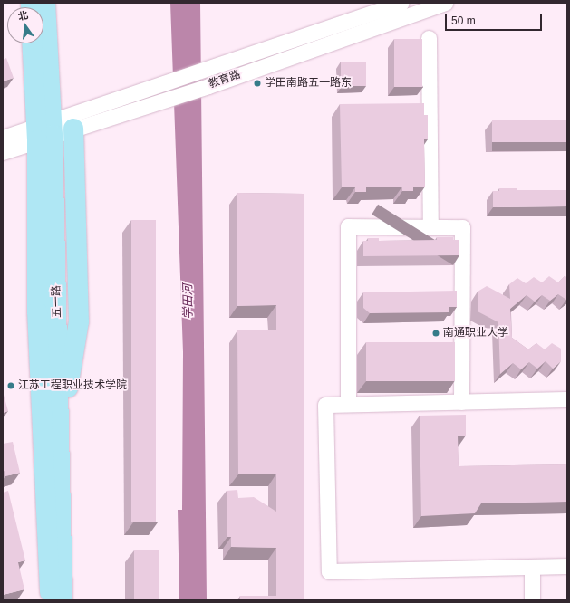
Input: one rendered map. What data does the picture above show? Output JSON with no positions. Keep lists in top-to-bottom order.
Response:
{
  "streets": {
    "main road": ["五一路"],
    "street": ["教育路"]
  },
  "crossings": [
    ["教育路", "五一路"]
  ],
  "water": ["学田河"],
  "places": ["学田南路五一路东", "南通职业大学", "江苏工程职业技术学院"],
  "scale_bar": "50 m",
  "north": "top"
}
